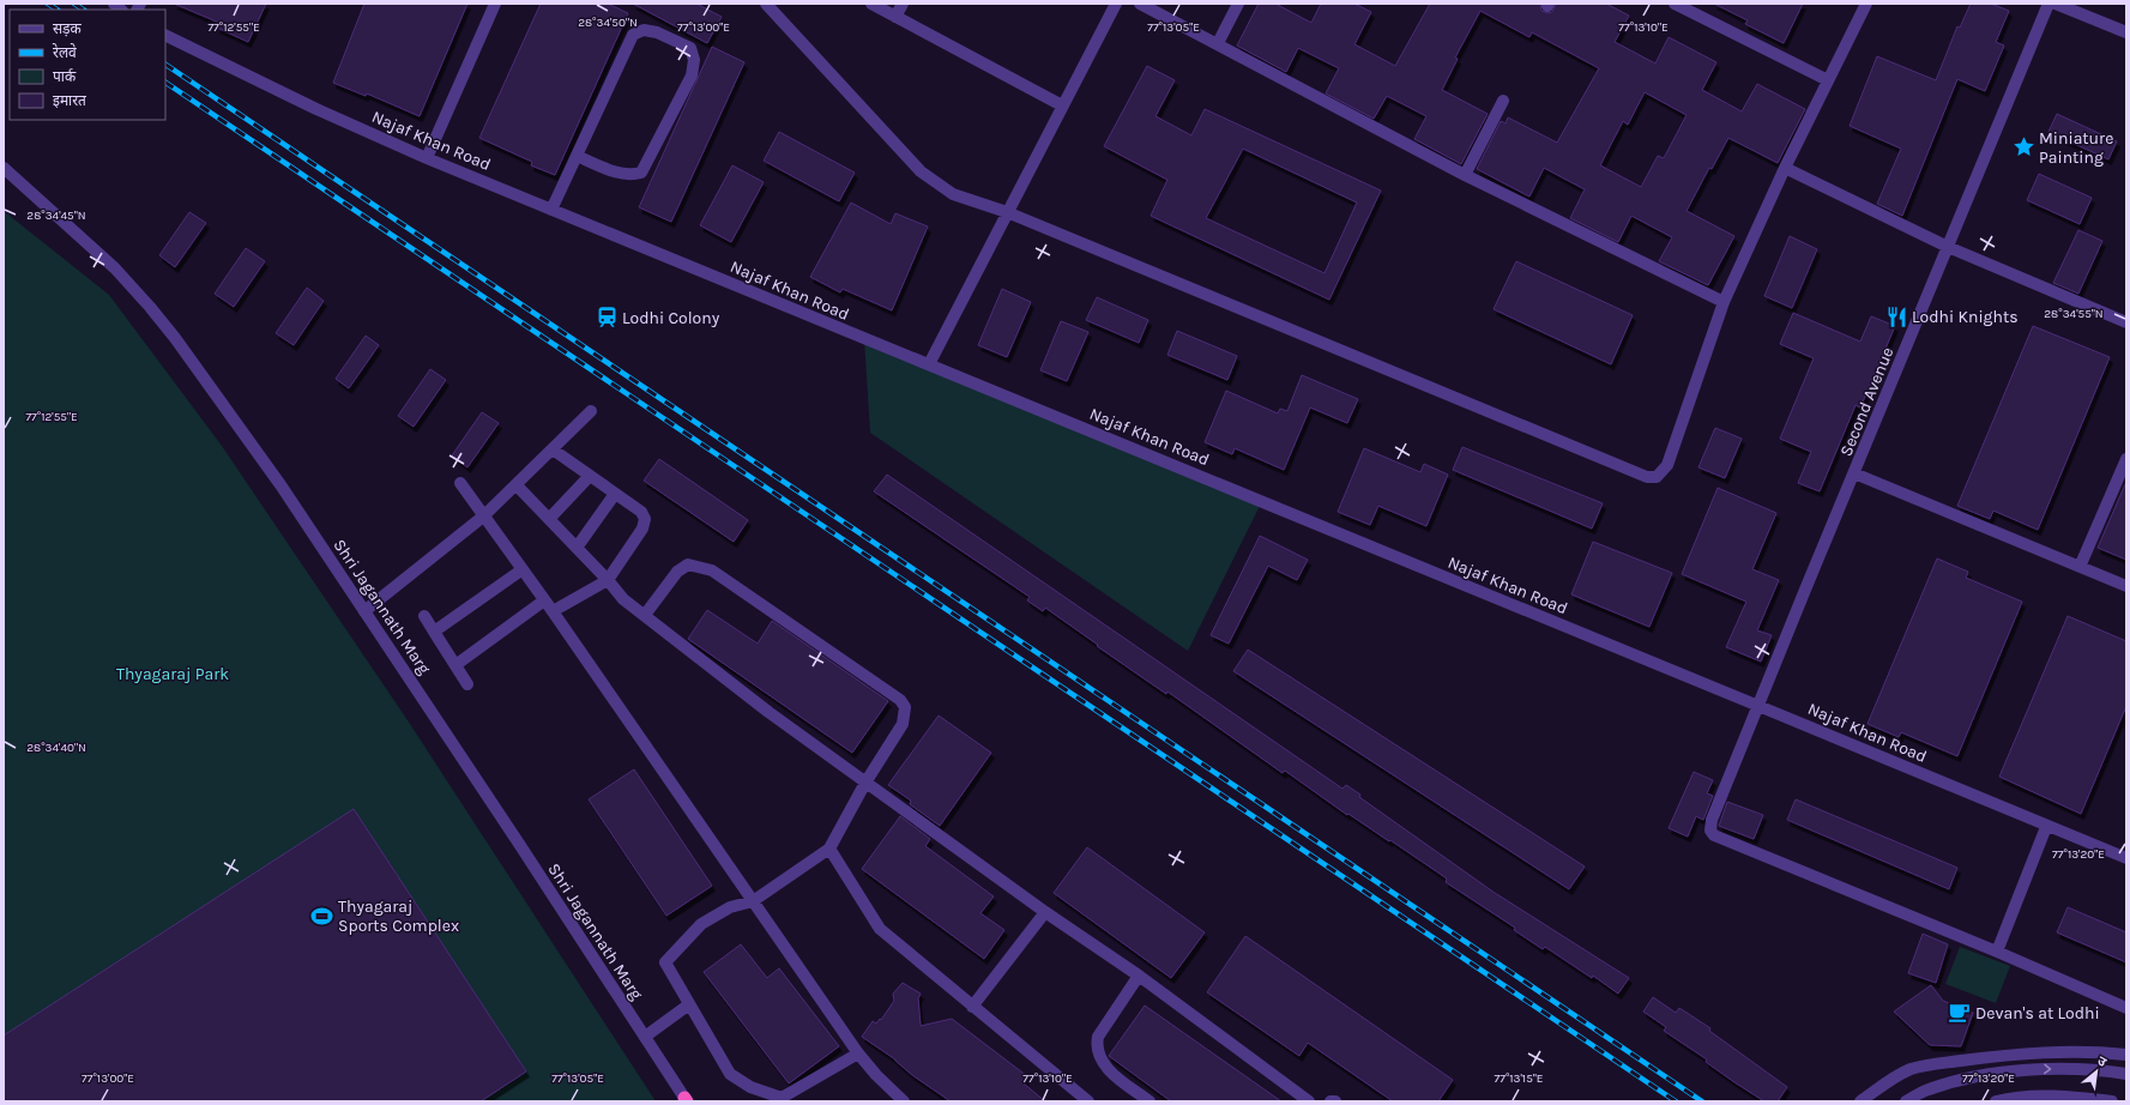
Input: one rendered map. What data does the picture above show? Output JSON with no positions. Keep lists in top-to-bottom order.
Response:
{
  "streets": {
    "street": ["Najaf Khan Road", "Second Avenue", "Shri Jagannath Marg"]
  },
  "crossings": [
    ["Najaf Khan Road", "Second Avenue"]
  ],
  "parks": ["Thyagaraj Park"],
  "places": {
    "place": ["Miniature Painting"],
    "restaurant": ["Lodhi Knights"],
    "station": ["Lodhi Colony"],
    "sports": ["Thyagaraj Sports Complex"],
    "cafe": ["Devan's at Lodhi"]
  },
  "legend": [
    "सड़क",
    "रेलवे",
    "पार्क",
    "इमारत"
  ],
  "north": "top right",
  "coordinates": [
    "28°34'50\"N",
    "77°12'55\"E",
    "77°13'00\"E",
    "77°13'05\"E",
    "77°13'10\"E",
    "28°34'45\"N",
    "28°34'55\"N",
    "28°34'40\"N",
    "77°13'20\"E",
    "77°13'15\"E"
  ]
}
